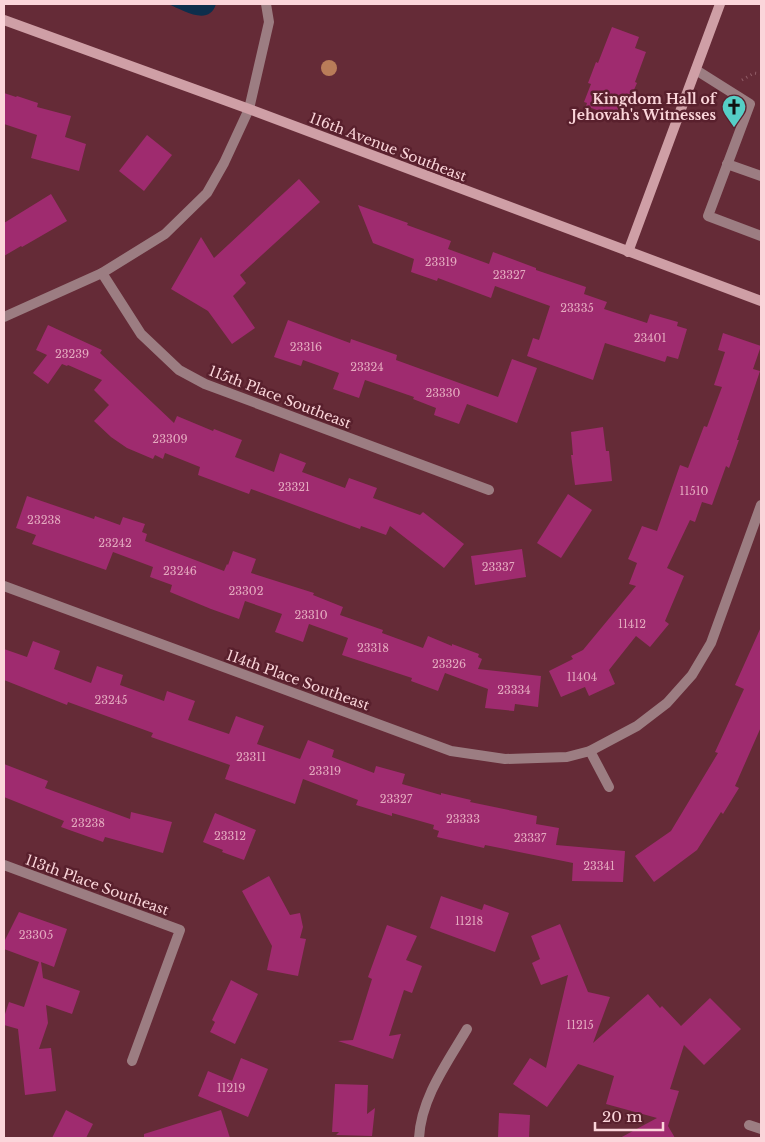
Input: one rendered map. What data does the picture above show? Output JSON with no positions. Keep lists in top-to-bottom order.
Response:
{
  "streets": {
    "main road": ["116th Avenue Southeast"],
    "street": ["115th Place Southeast", "114th Place Southeast", "113th Place Southeast"]
  },
  "places": {
    "church": ["Kingdom Hall of Jehovah's Witnesses"]
  },
  "house_numbers": [
    "23319",
    "23327",
    "23335",
    "23401",
    "23316",
    "23239",
    "23324",
    "23330",
    "23309",
    "23321",
    "11510",
    "23238",
    "23242",
    "23337",
    "23246",
    "23302",
    "23310",
    "11412",
    "23318",
    "23326",
    "11404",
    "23334",
    "23245",
    "23311",
    "23319",
    "23327",
    "23333",
    "23238",
    "23312",
    "23337",
    "23341",
    "11218",
    "23305",
    "11215",
    "11219"
  ],
  "scale_bar": "20 m"
}
